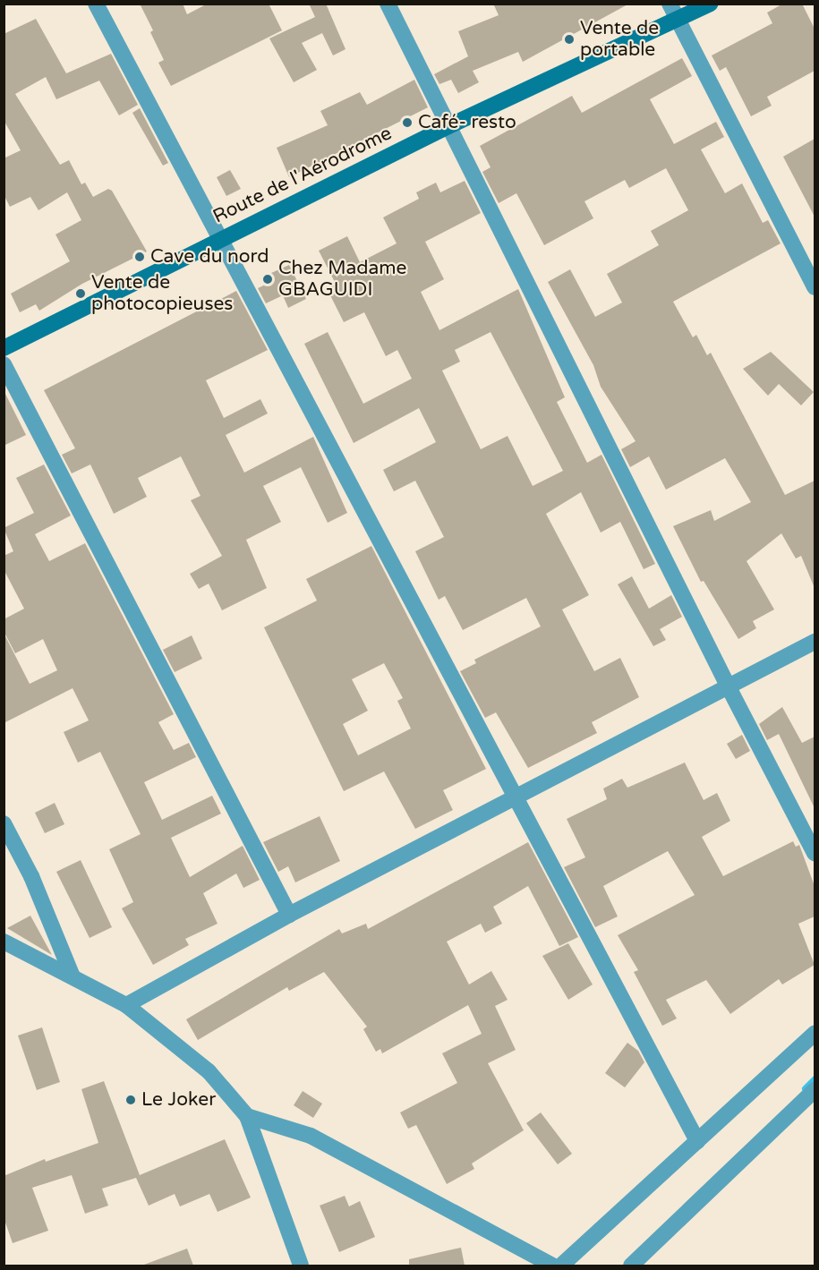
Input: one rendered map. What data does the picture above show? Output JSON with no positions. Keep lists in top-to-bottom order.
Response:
{
  "streets": {
    "street": ["Route de l'Aérodrome"]
  },
  "places": [
    "Vente de portable",
    "Café- resto",
    "Cave du nord",
    "Chez Madame GBAGUIDI",
    "Vente de photocopieuses",
    "Le Joker"
  ]
}
